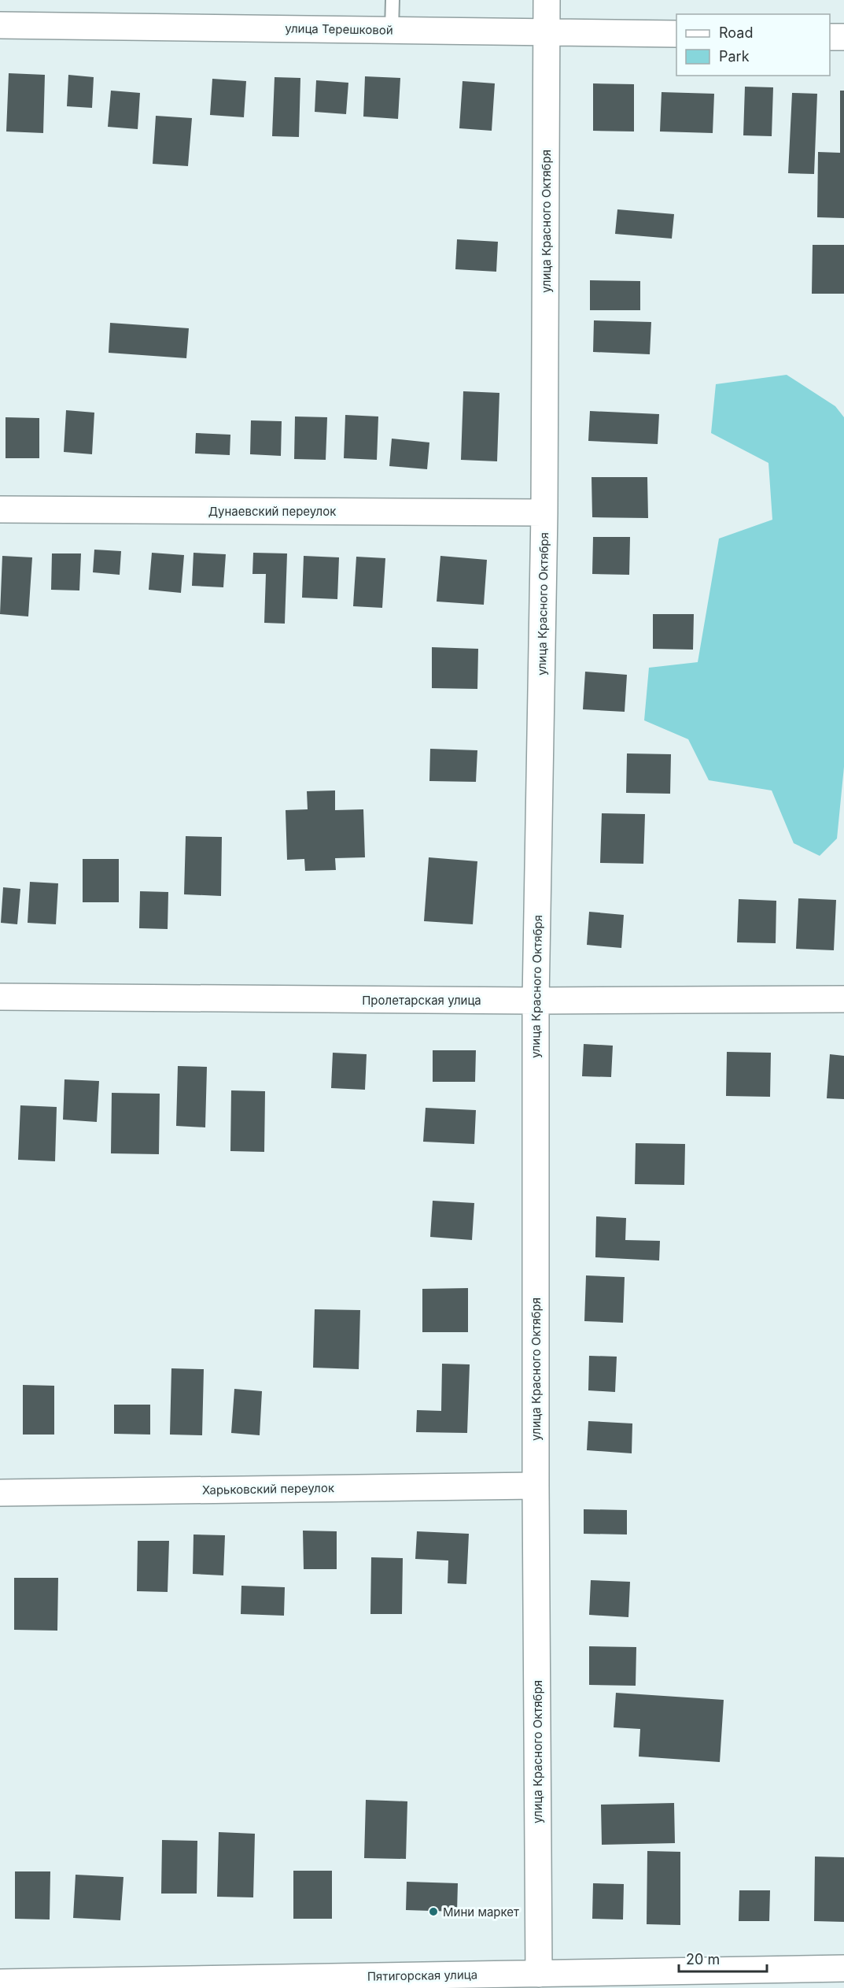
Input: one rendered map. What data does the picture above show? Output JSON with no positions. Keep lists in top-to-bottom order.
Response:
{
  "streets": {
    "street": [
      "улица Терешковой",
      "улица Красного Октября",
      "Дунаевский переулок",
      "Пролетарская улица",
      "Харьковский переулок",
      "Пятигорская улица"
    ]
  },
  "crossings": [
    ["улица Терешковой", "улица Красного Октября"],
    ["улица Красного Октября", "Дунаевский переулок"],
    ["улица Красного Октября", "Пролетарская улица"],
    ["улица Красного Октября", "Харьковский переулок"],
    ["улица Красного Октября", "Пятигорская улица"]
  ],
  "places": ["Мини маркет"],
  "legend": ["Road", "Park"],
  "scale_bar": "20 m"
}
